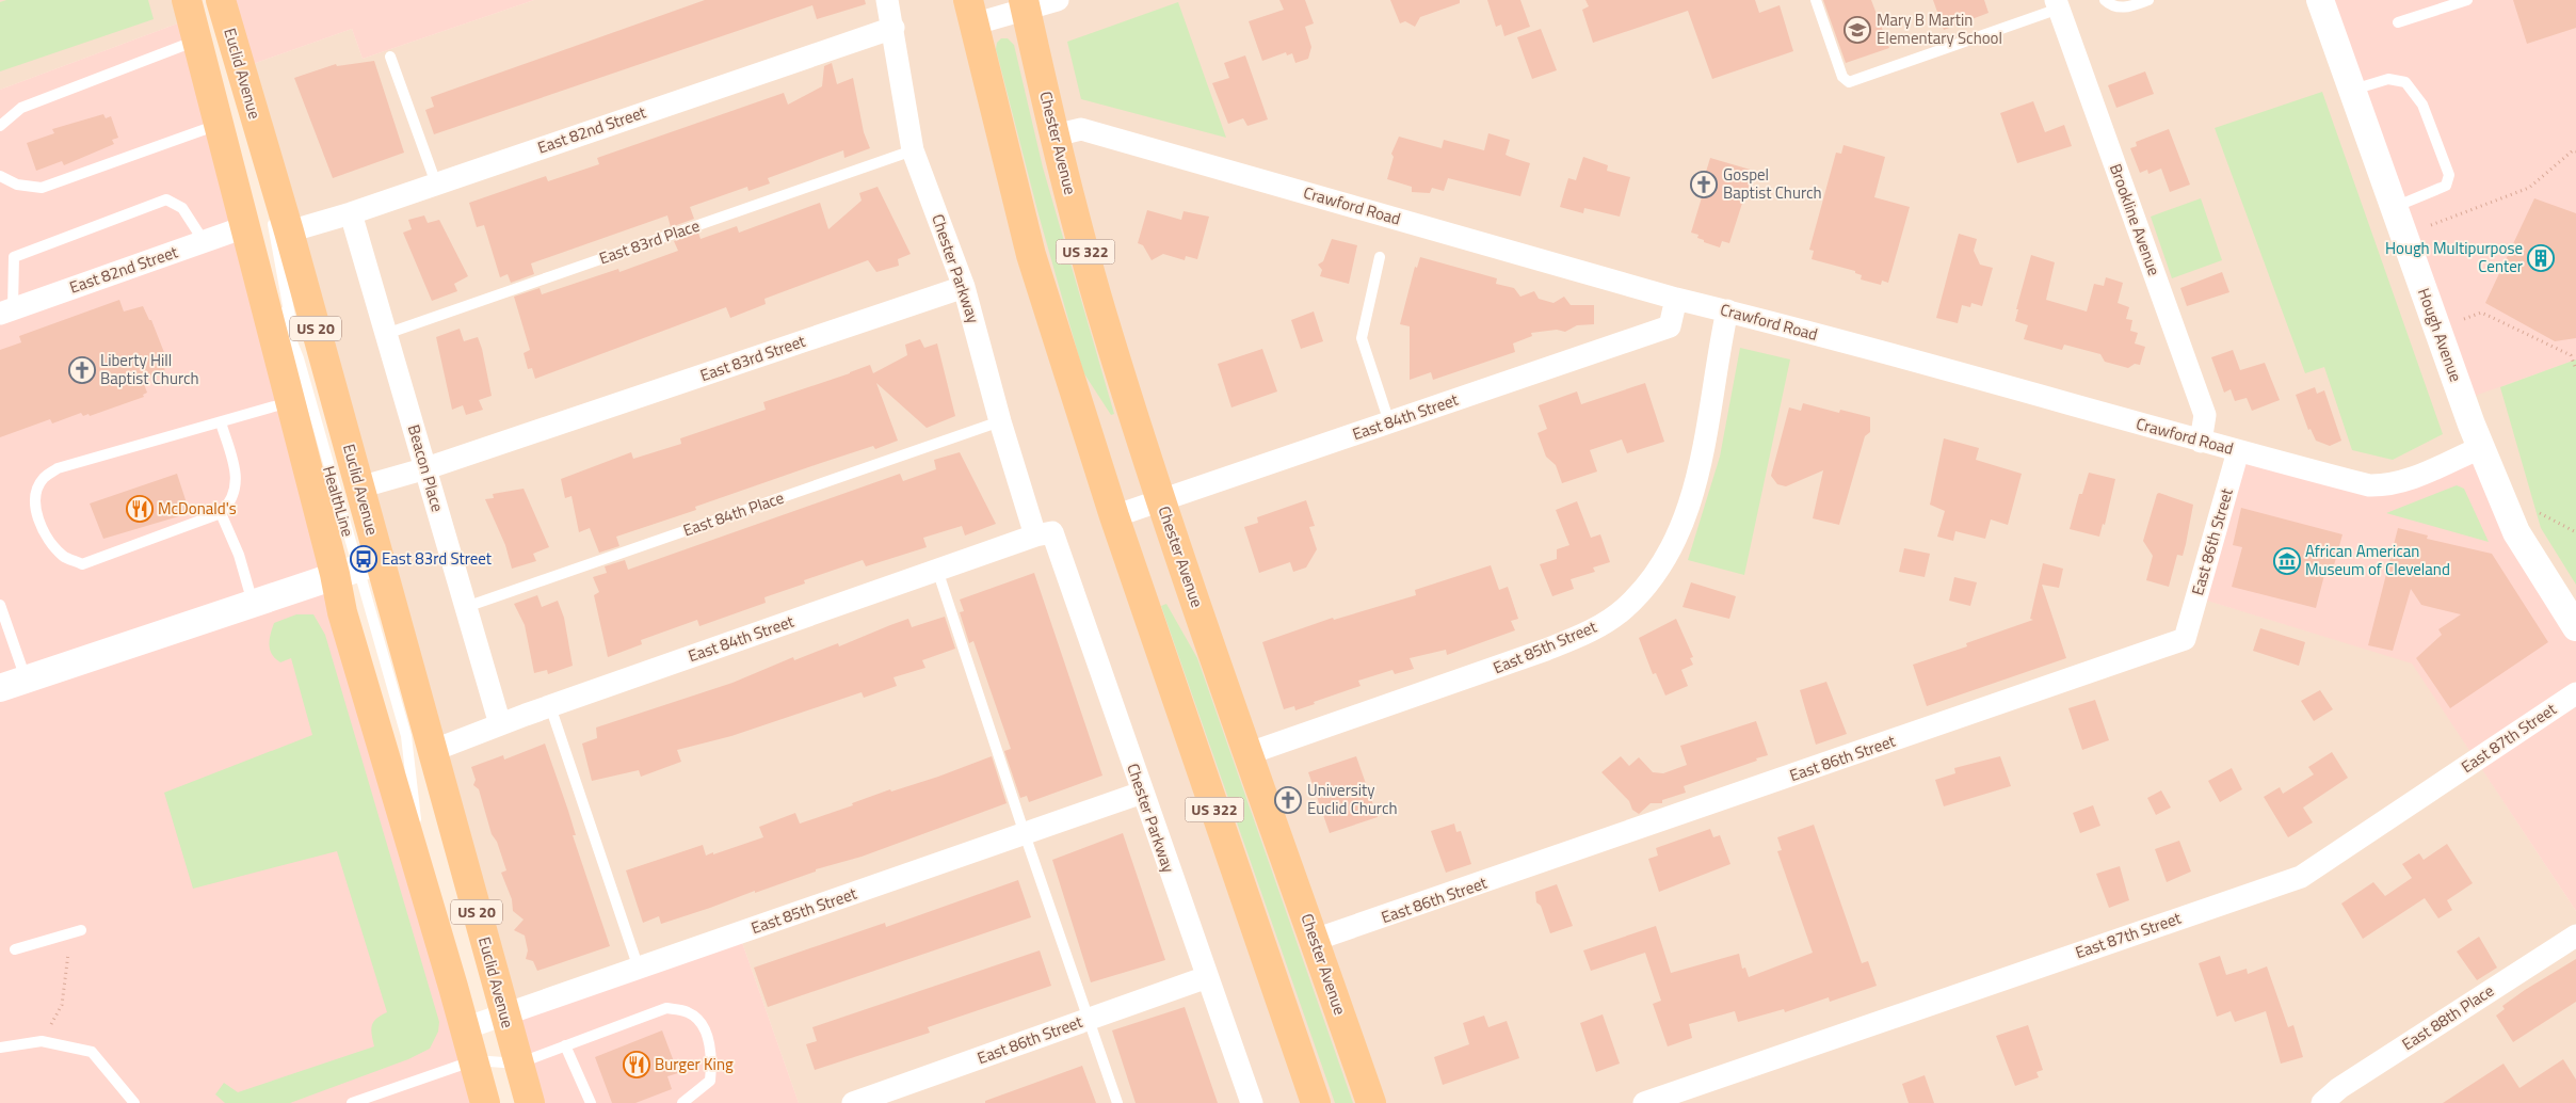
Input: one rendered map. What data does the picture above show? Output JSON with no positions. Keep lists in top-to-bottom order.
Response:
{
  "streets": {
    "main road": [
      "Euclid Avenue",
      "Chester Avenue",
      "US 322",
      "US 20"
    ],
    "street": [
      "East 82nd Street",
      "Crawford Road",
      "Brookline Avenue",
      "Chester Parkway",
      "Hough Avenue",
      "East 83rd Street",
      "East 84th Street",
      "Beacon Place",
      "East 86th Street",
      "East 85th Street",
      "East 87th Street",
      "East 88th Place"
    ],
    "lane": ["East 83rd Place", "HealthLine", "East 84th Place"]
  },
  "crossings": [
    ["Euclid Avenue", "East 82nd Street"],
    ["Euclid Avenue", "East 83rd Street"],
    ["Euclid Avenue", "East 84th Street"],
    ["Euclid Avenue", "HealthLine"],
    ["Euclid Avenue", "East 85th Street"],
    ["East 82nd Street", "Chester Parkway"],
    ["East 82nd Street", "Beacon Place"],
    ["East 82nd Street", "HealthLine"],
    ["Chester Avenue", "Crawford Road"],
    ["Chester Avenue", "East 84th Street"],
    ["Chester Avenue", "East 86th Street"],
    ["Chester Avenue", "East 85th Street"],
    ["Crawford Road", "Brookline Avenue"],
    ["Crawford Road", "Hough Avenue"],
    ["Crawford Road", "East 84th Street"],
    ["Crawford Road", "East 86th Street"],
    ["Crawford Road", "East 85th Street"],
    ["East 83rd Place", "Chester Parkway"],
    ["East 83rd Place", "Beacon Place"],
    ["US 322", "East 84th Street"],
    ["Chester Parkway", "East 83rd Street"],
    ["Chester Parkway", "East 84th Street"],
    ["Chester Parkway", "East 84th Place"],
    ["Chester Parkway", "East 86th Street"],
    ["Chester Parkway", "East 85th Street"],
    ["East 83rd Street", "Beacon Place"],
    ["East 84th Street", "Beacon Place"],
    ["East 84th Street", "HealthLine"],
    ["Beacon Place", "East 84th Place"]
  ],
  "places": {
    "school or university": ["Mary B Martin Elementary School"],
    "church": ["Gospel Baptist Church", "Liberty Hill Baptist Church", "University Euclid Church"],
    "building": ["Hough Multipurpose Center"],
    "restaurant": ["McDonald's", "Burger King"],
    "bus stop": ["East 83rd Street"],
    "museum": ["African American Museum of Cleveland"]
  }
}
